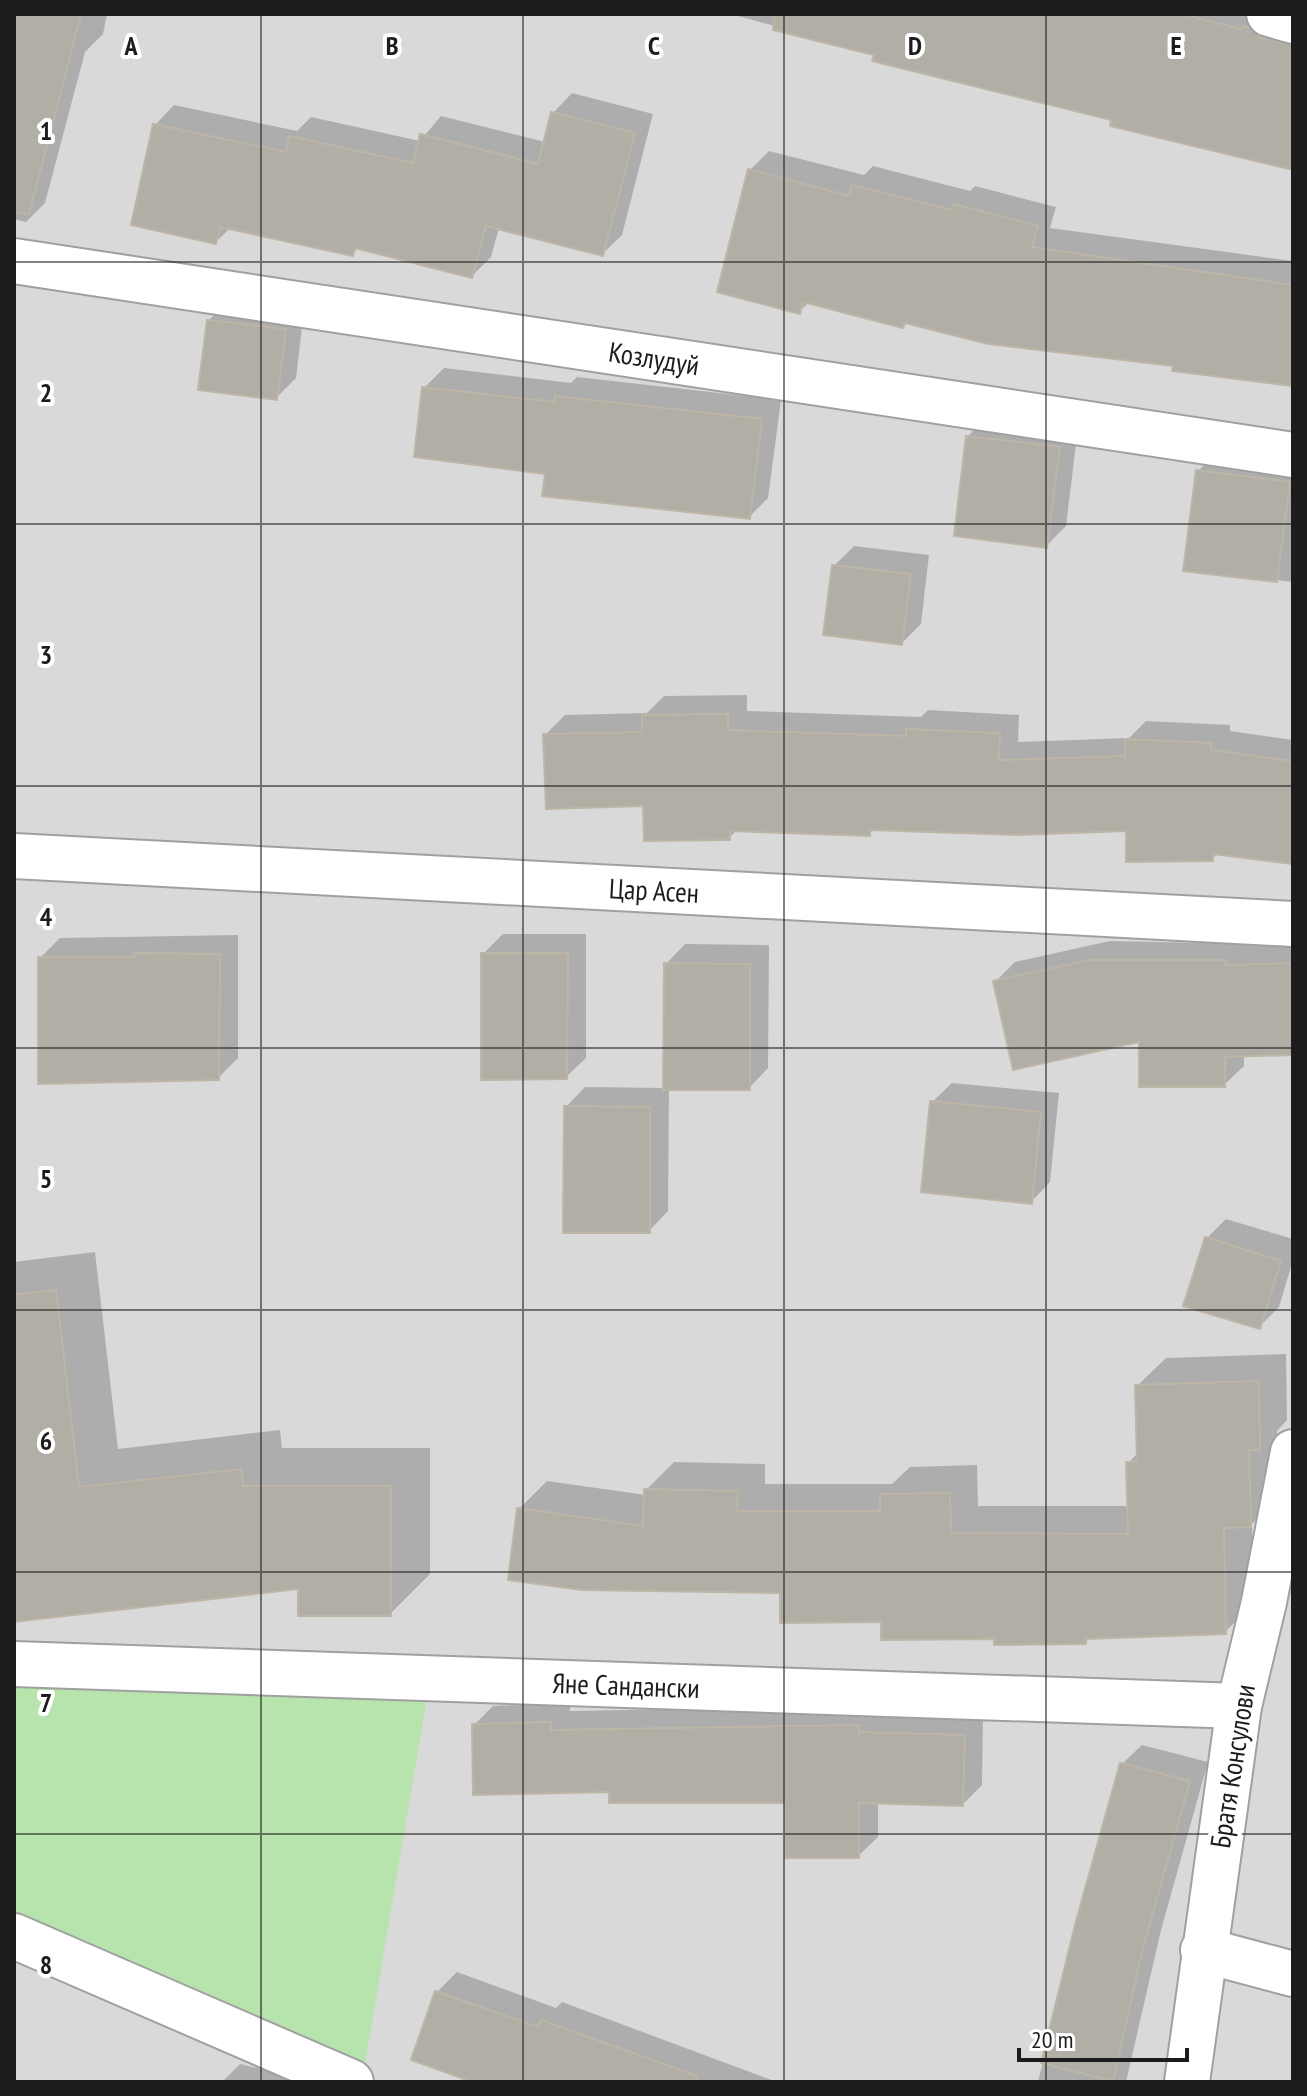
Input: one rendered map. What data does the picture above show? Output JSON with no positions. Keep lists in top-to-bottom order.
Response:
{
  "streets": {
    "street": [
      "Козлудуй",
      "Цар Асен",
      "Яне Сандански",
      "Братя Консулови"
    ]
  },
  "crossings": [
    ["Яне Сандански", "Братя Консулови"]
  ],
  "scale_bar": "20 m",
  "grid": {
    "columns": [
      "A",
      "B",
      "C",
      "D",
      "E"
    ],
    "rows": [
      "1",
      "2",
      "3",
      "4",
      "5",
      "6",
      "7",
      "8"
    ]
  }
}
